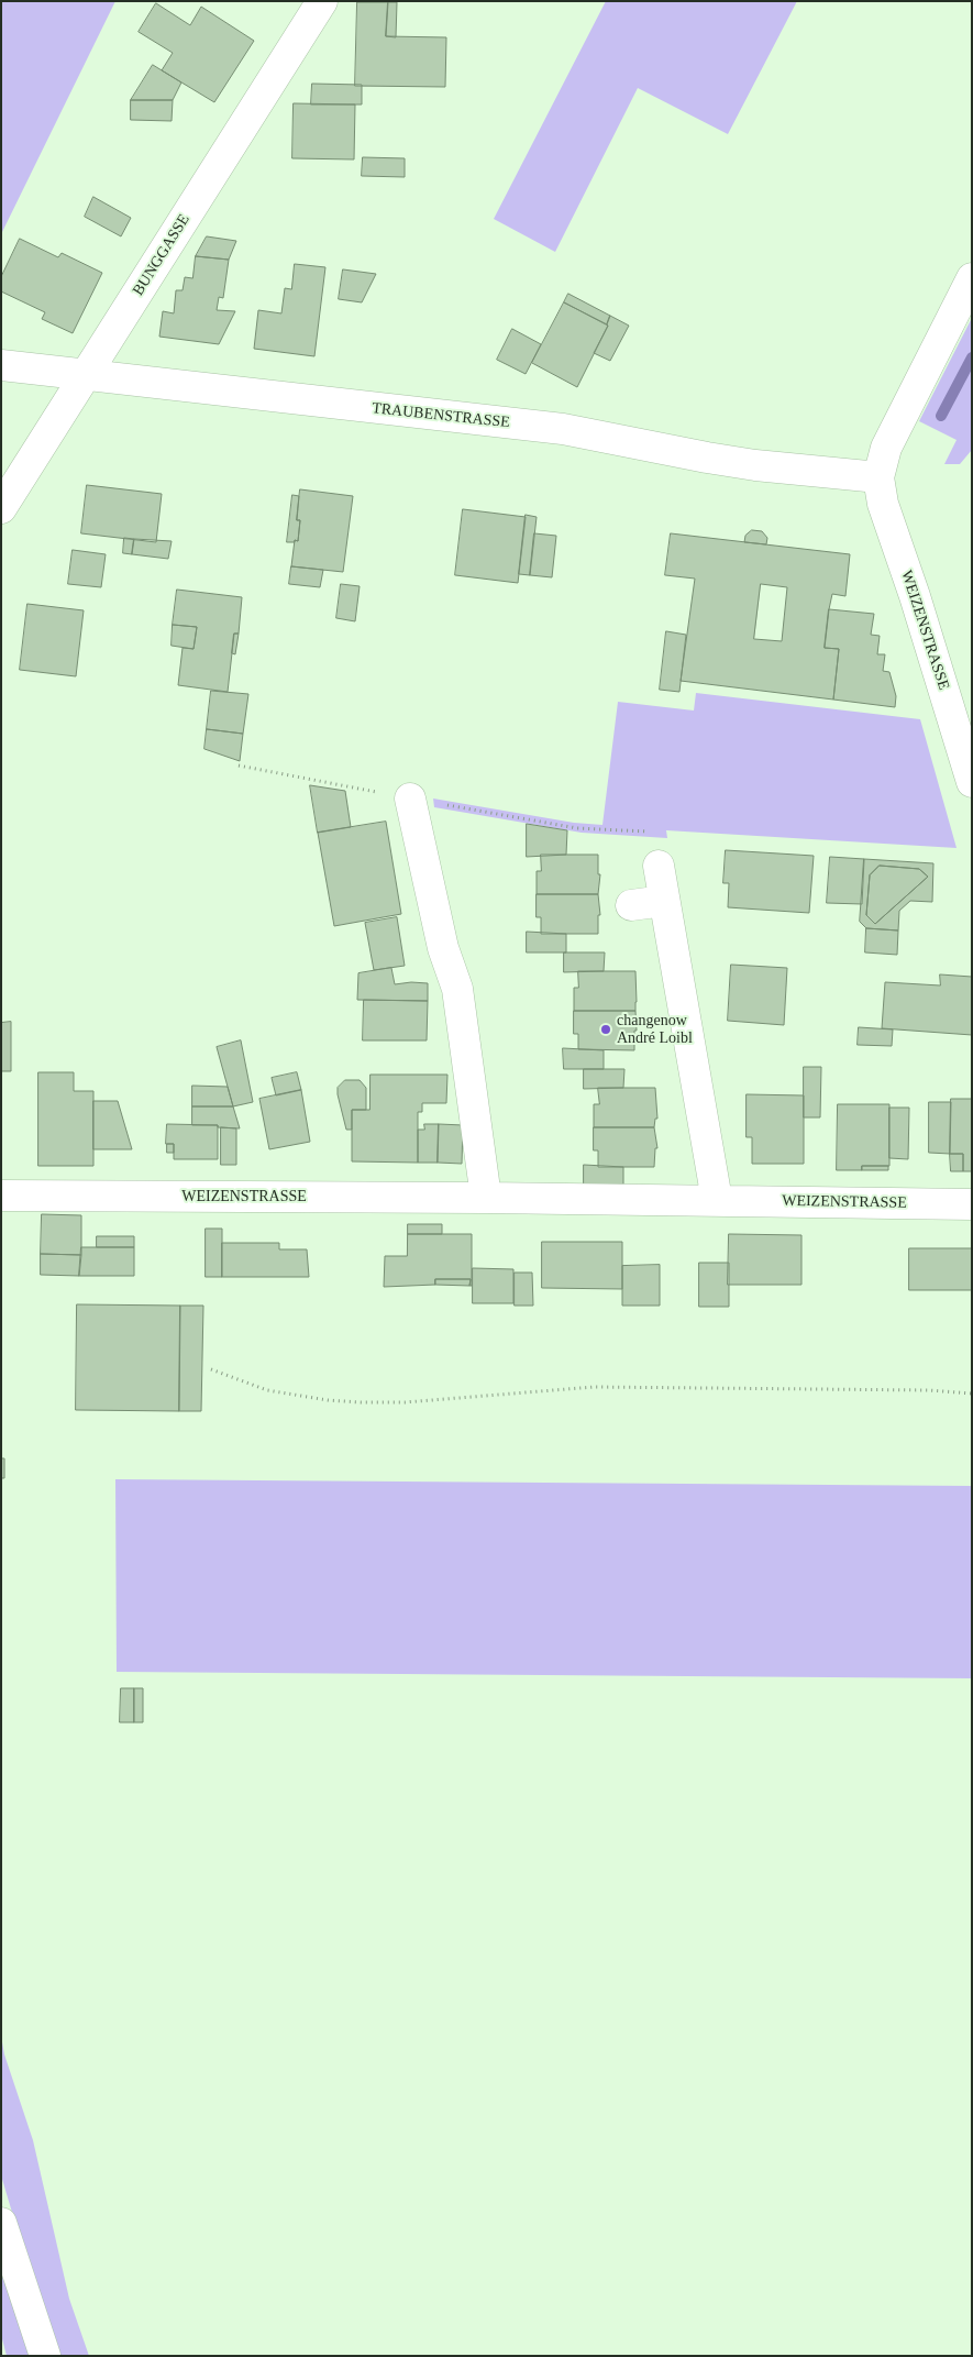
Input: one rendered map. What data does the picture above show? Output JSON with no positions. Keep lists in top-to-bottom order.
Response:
{
  "streets": {
    "street": ["BUNGGASSE", "TRAUBENSTRASSE", "WEIZENSTRASSE"]
  },
  "crossings": [
    ["BUNGGASSE", "TRAUBENSTRASSE"],
    ["TRAUBENSTRASSE", "WEIZENSTRASSE"]
  ],
  "places": ["changenow André Loibl"]
}
